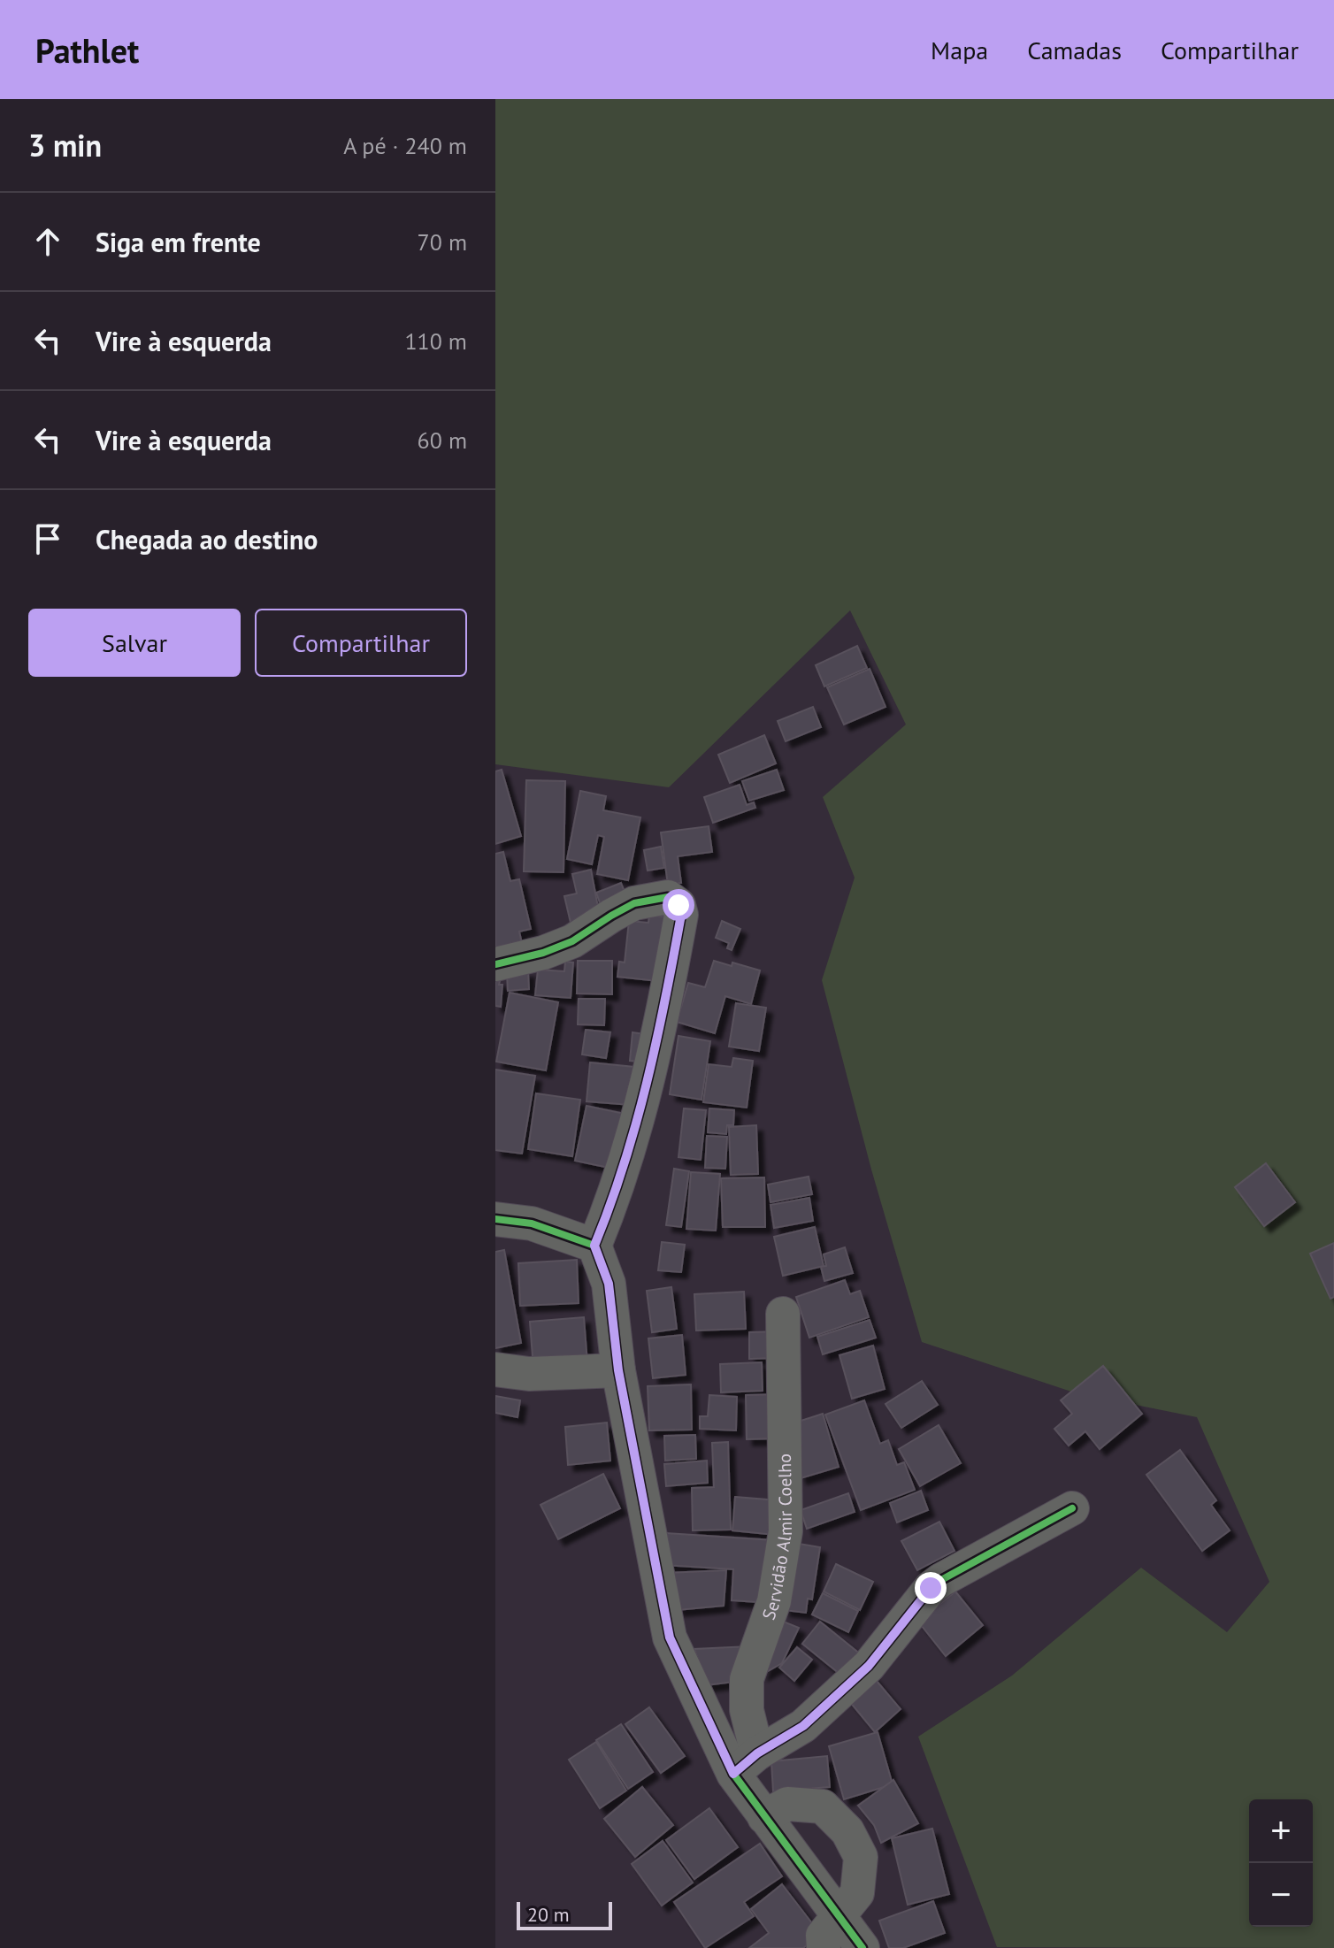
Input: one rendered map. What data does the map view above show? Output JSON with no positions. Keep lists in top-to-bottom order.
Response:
{
  "streets": {
    "street": ["Servidão Almir Coelho"]
  },
  "scale_bar": "20 m",
  "page": {
    "header": "Pathlet",
    "nav": ["Mapa", "Camadas", "Compartilhar"],
    "heading": ["3 min", "A pé · 240 m"],
    "list": [
      ["Siga em frente", "70 m"],
      ["Vire à esquerda", "110 m"],
      ["Vire à esquerda", "60 m"],
      "Chegada ao destino"
    ],
    "buttons": ["Salvar", "Compartilhar"],
    "map_buttons": ["+", "−"],
    "scale": "20 m"
  }
}
